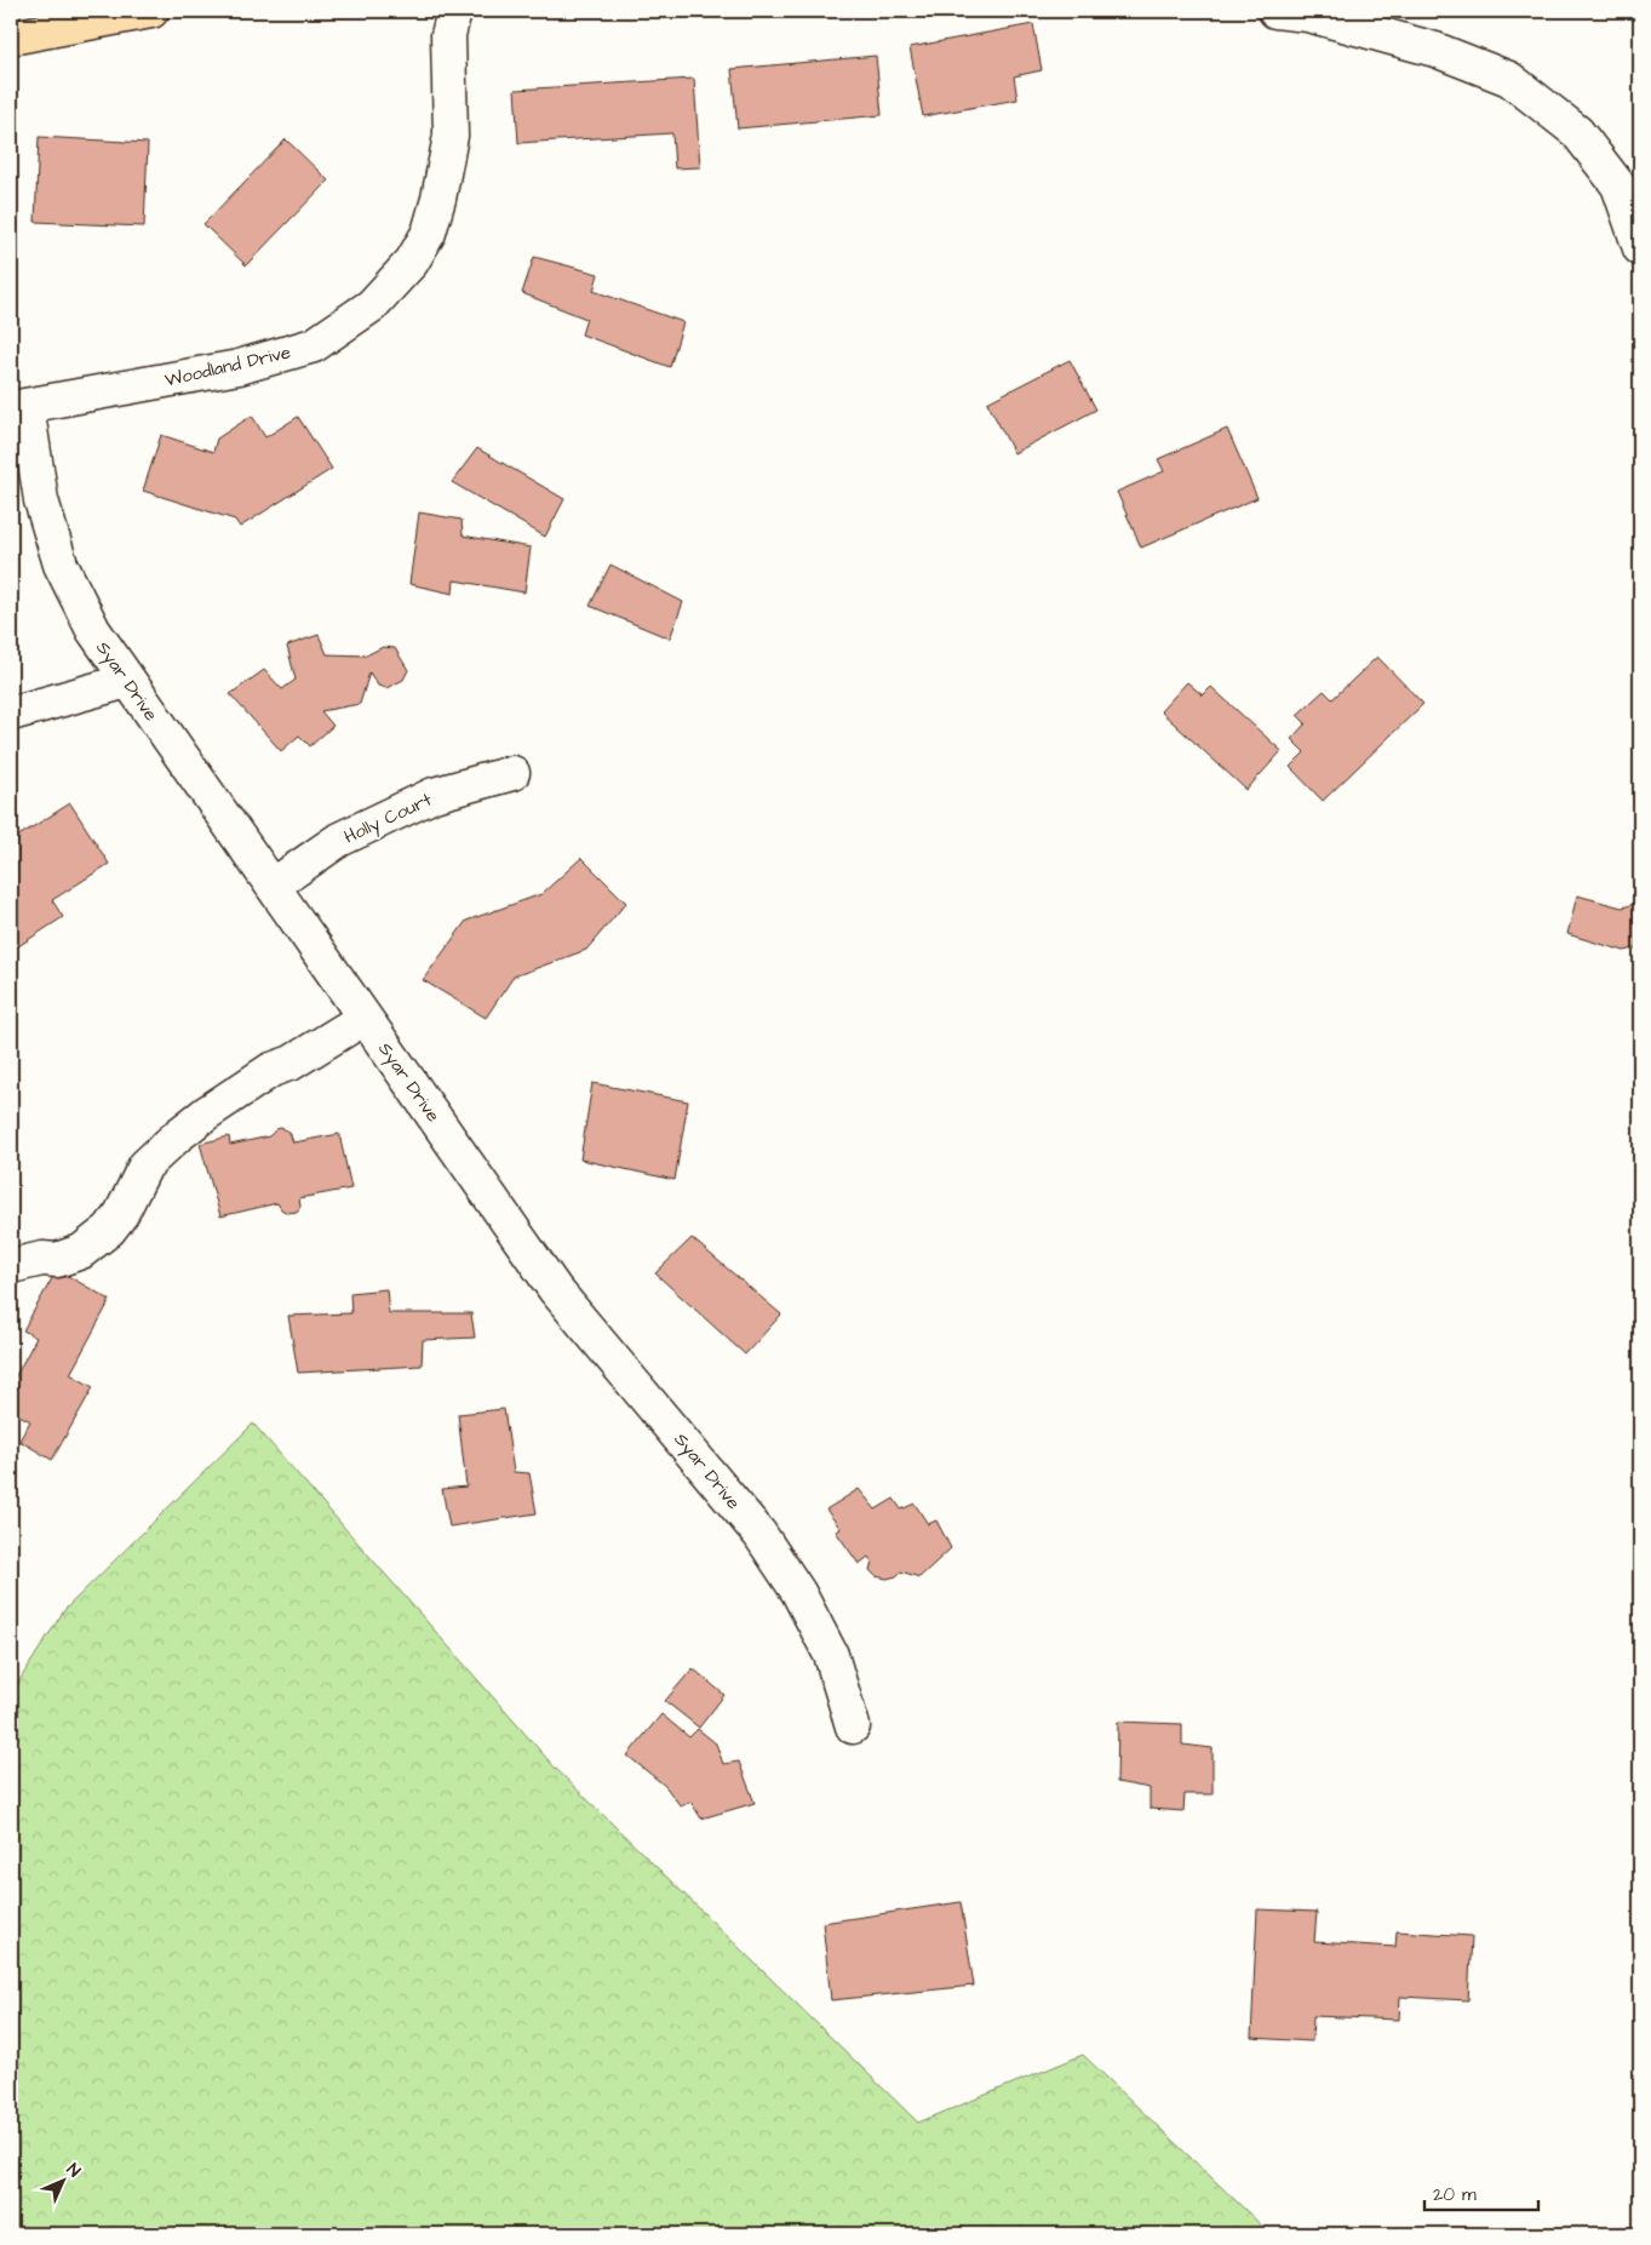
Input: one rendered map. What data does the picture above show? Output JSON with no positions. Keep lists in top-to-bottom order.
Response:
{
  "streets": {
    "street": ["Woodland Drive", "Syar Drive", "Holly Court"]
  },
  "crossings": [
    ["Woodland Drive", "Syar Drive"],
    ["Syar Drive", "Holly Court"]
  ],
  "scale_bar": "20 m",
  "north": "top right"
}
